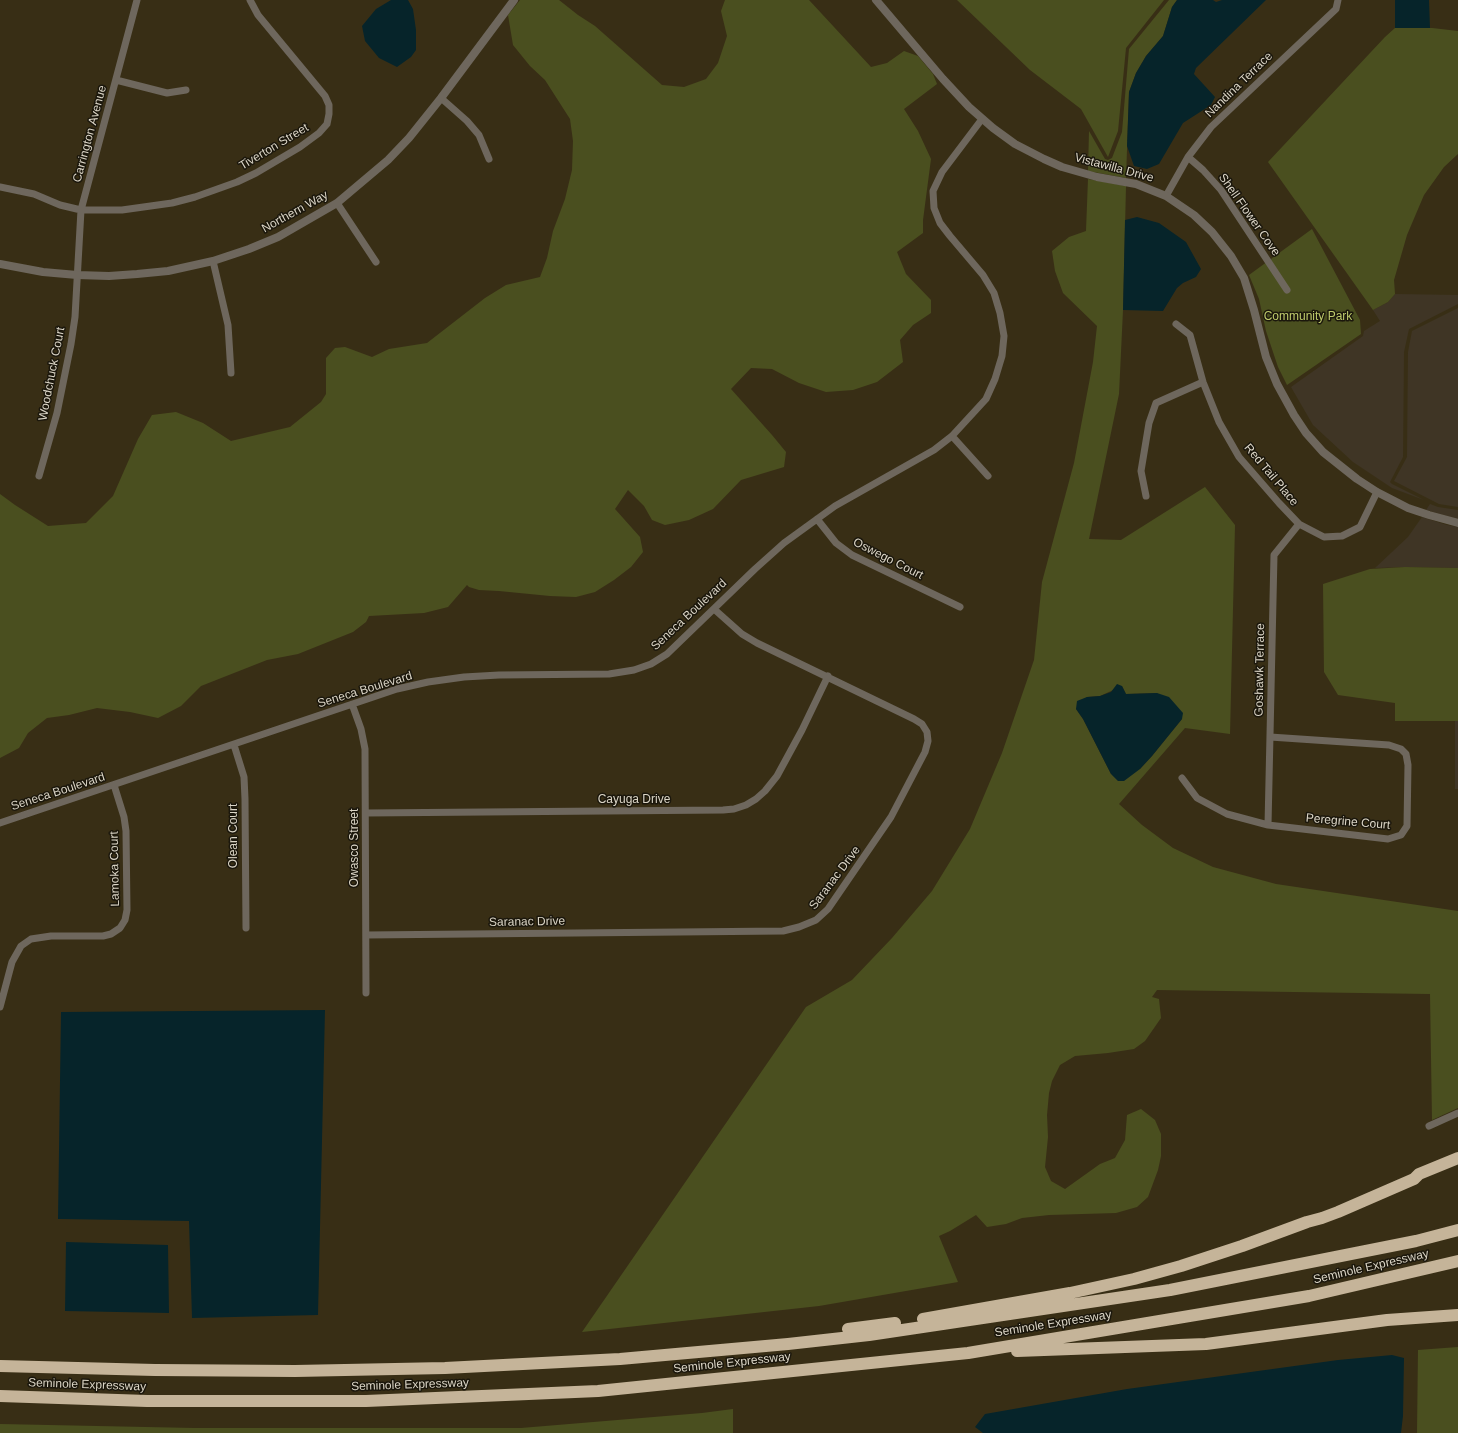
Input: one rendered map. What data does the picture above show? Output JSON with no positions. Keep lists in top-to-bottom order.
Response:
{
  "streets": {
    "highway": ["Seminole Expressway"],
    "street": [
      "Nandina Terrace",
      "Carrington Avenue",
      "Tiverton Street",
      "Vistawilla Drive",
      "Northern Way",
      "Shell Flower Cove",
      "Woodchuck Court",
      "Red Tail Place",
      "Oswego Court",
      "Seneca Boulevard",
      "Goshawk Terrace",
      "Cayuga Drive",
      "Peregrine Court",
      "Olean Court",
      "Owasco Street",
      "Lamoka Court",
      "Saranac Drive"
    ]
  },
  "crossings": [
    ["Nandina Terrace", "Vistawilla Drive"],
    ["Nandina Terrace", "Shell Flower Cove"],
    ["Carrington Avenue", "Tiverton Street"],
    ["Carrington Avenue", "Northern Way"],
    ["Carrington Avenue", "Woodchuck Court"],
    ["Vistawilla Drive", "Red Tail Place"],
    ["Vistawilla Drive", "Seneca Boulevard"],
    ["Northern Way", "Woodchuck Court"],
    ["Red Tail Place", "Goshawk Terrace"],
    ["Oswego Court", "Seneca Boulevard"],
    ["Seneca Boulevard", "Olean Court"],
    ["Seneca Boulevard", "Owasco Street"],
    ["Seneca Boulevard", "Lamoka Court"],
    ["Seneca Boulevard", "Saranac Drive"],
    ["Goshawk Terrace", "Peregrine Court"],
    ["Cayuga Drive", "Owasco Street"],
    ["Cayuga Drive", "Saranac Drive"],
    ["Owasco Street", "Saranac Drive"]
  ],
  "parks": ["Community Park"]
}
